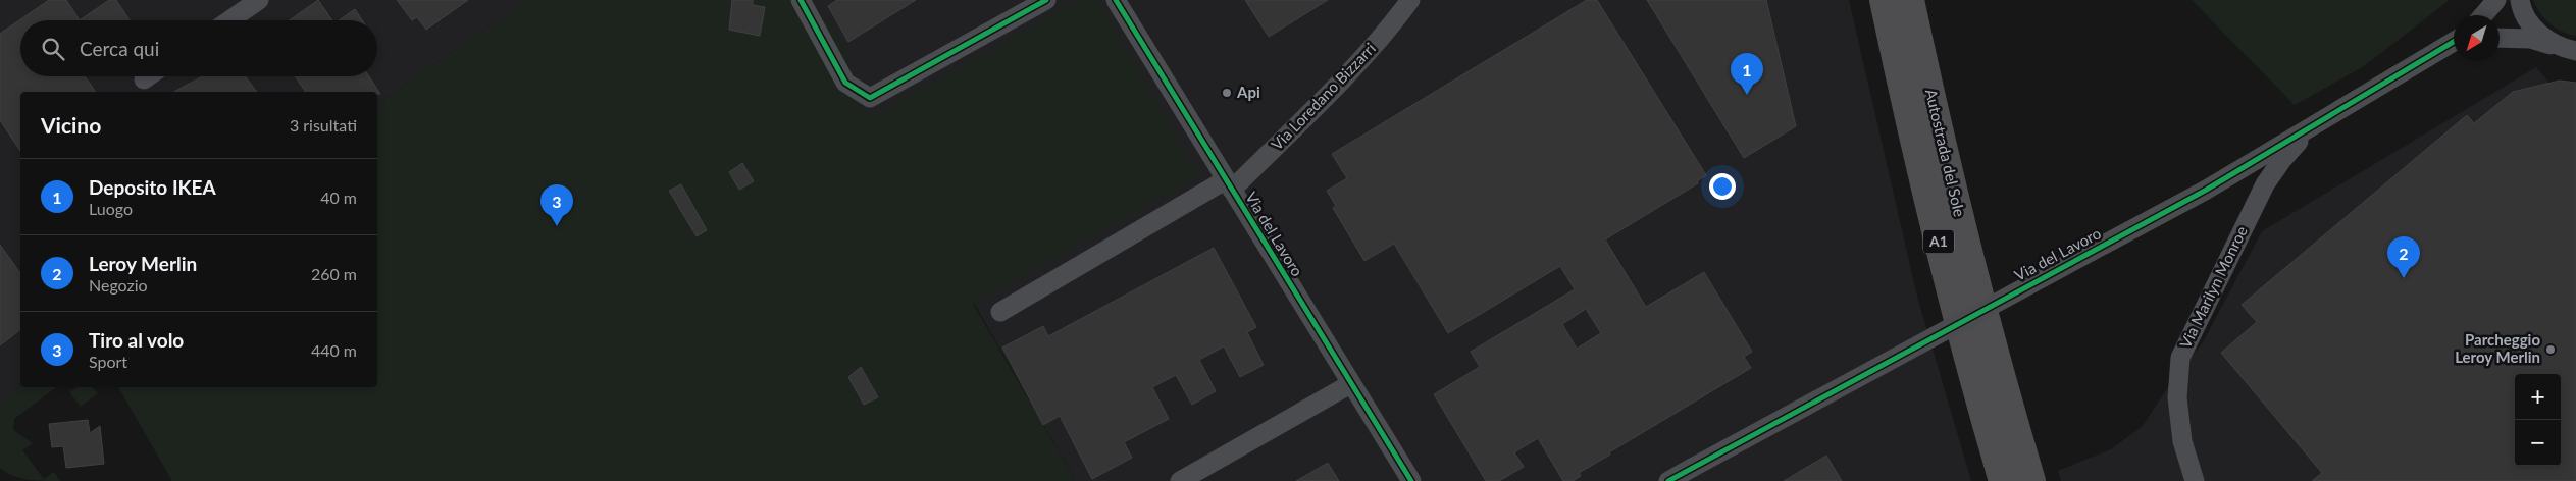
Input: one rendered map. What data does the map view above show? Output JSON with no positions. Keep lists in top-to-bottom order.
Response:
{
  "streets": {
    "highway": ["Autostrada del Sole", "A1"],
    "street": ["Via Loredano Bizzarri", "Via del Lavoro", "Via Marilyn Monroe"]
  },
  "crossings": [
    ["Via Loredano Bizzarri", "Via del Lavoro"],
    ["Via del Lavoro", "Via Marilyn Monroe"]
  ],
  "places": ["Api", "Parcheggio Leroy Merlin"],
  "north": "bottom left",
  "page": {
    "search": "Cerca qui",
    "pins": ["1", "3", "2"],
    "heading": ["Vicino", "3 risultati"],
    "list": [
      {
        "mark": "1",
        "name": "Deposito IKEA",
        "note": "Luogo",
        "value": "40 m"
      },
      {
        "mark": "2",
        "name": "Leroy Merlin",
        "note": "Negozio",
        "value": "260 m"
      },
      {
        "mark": "3",
        "name": "Tiro al volo",
        "note": "Sport",
        "value": "440 m"
      }
    ],
    "map_buttons": ["+", "−"]
  }
}
